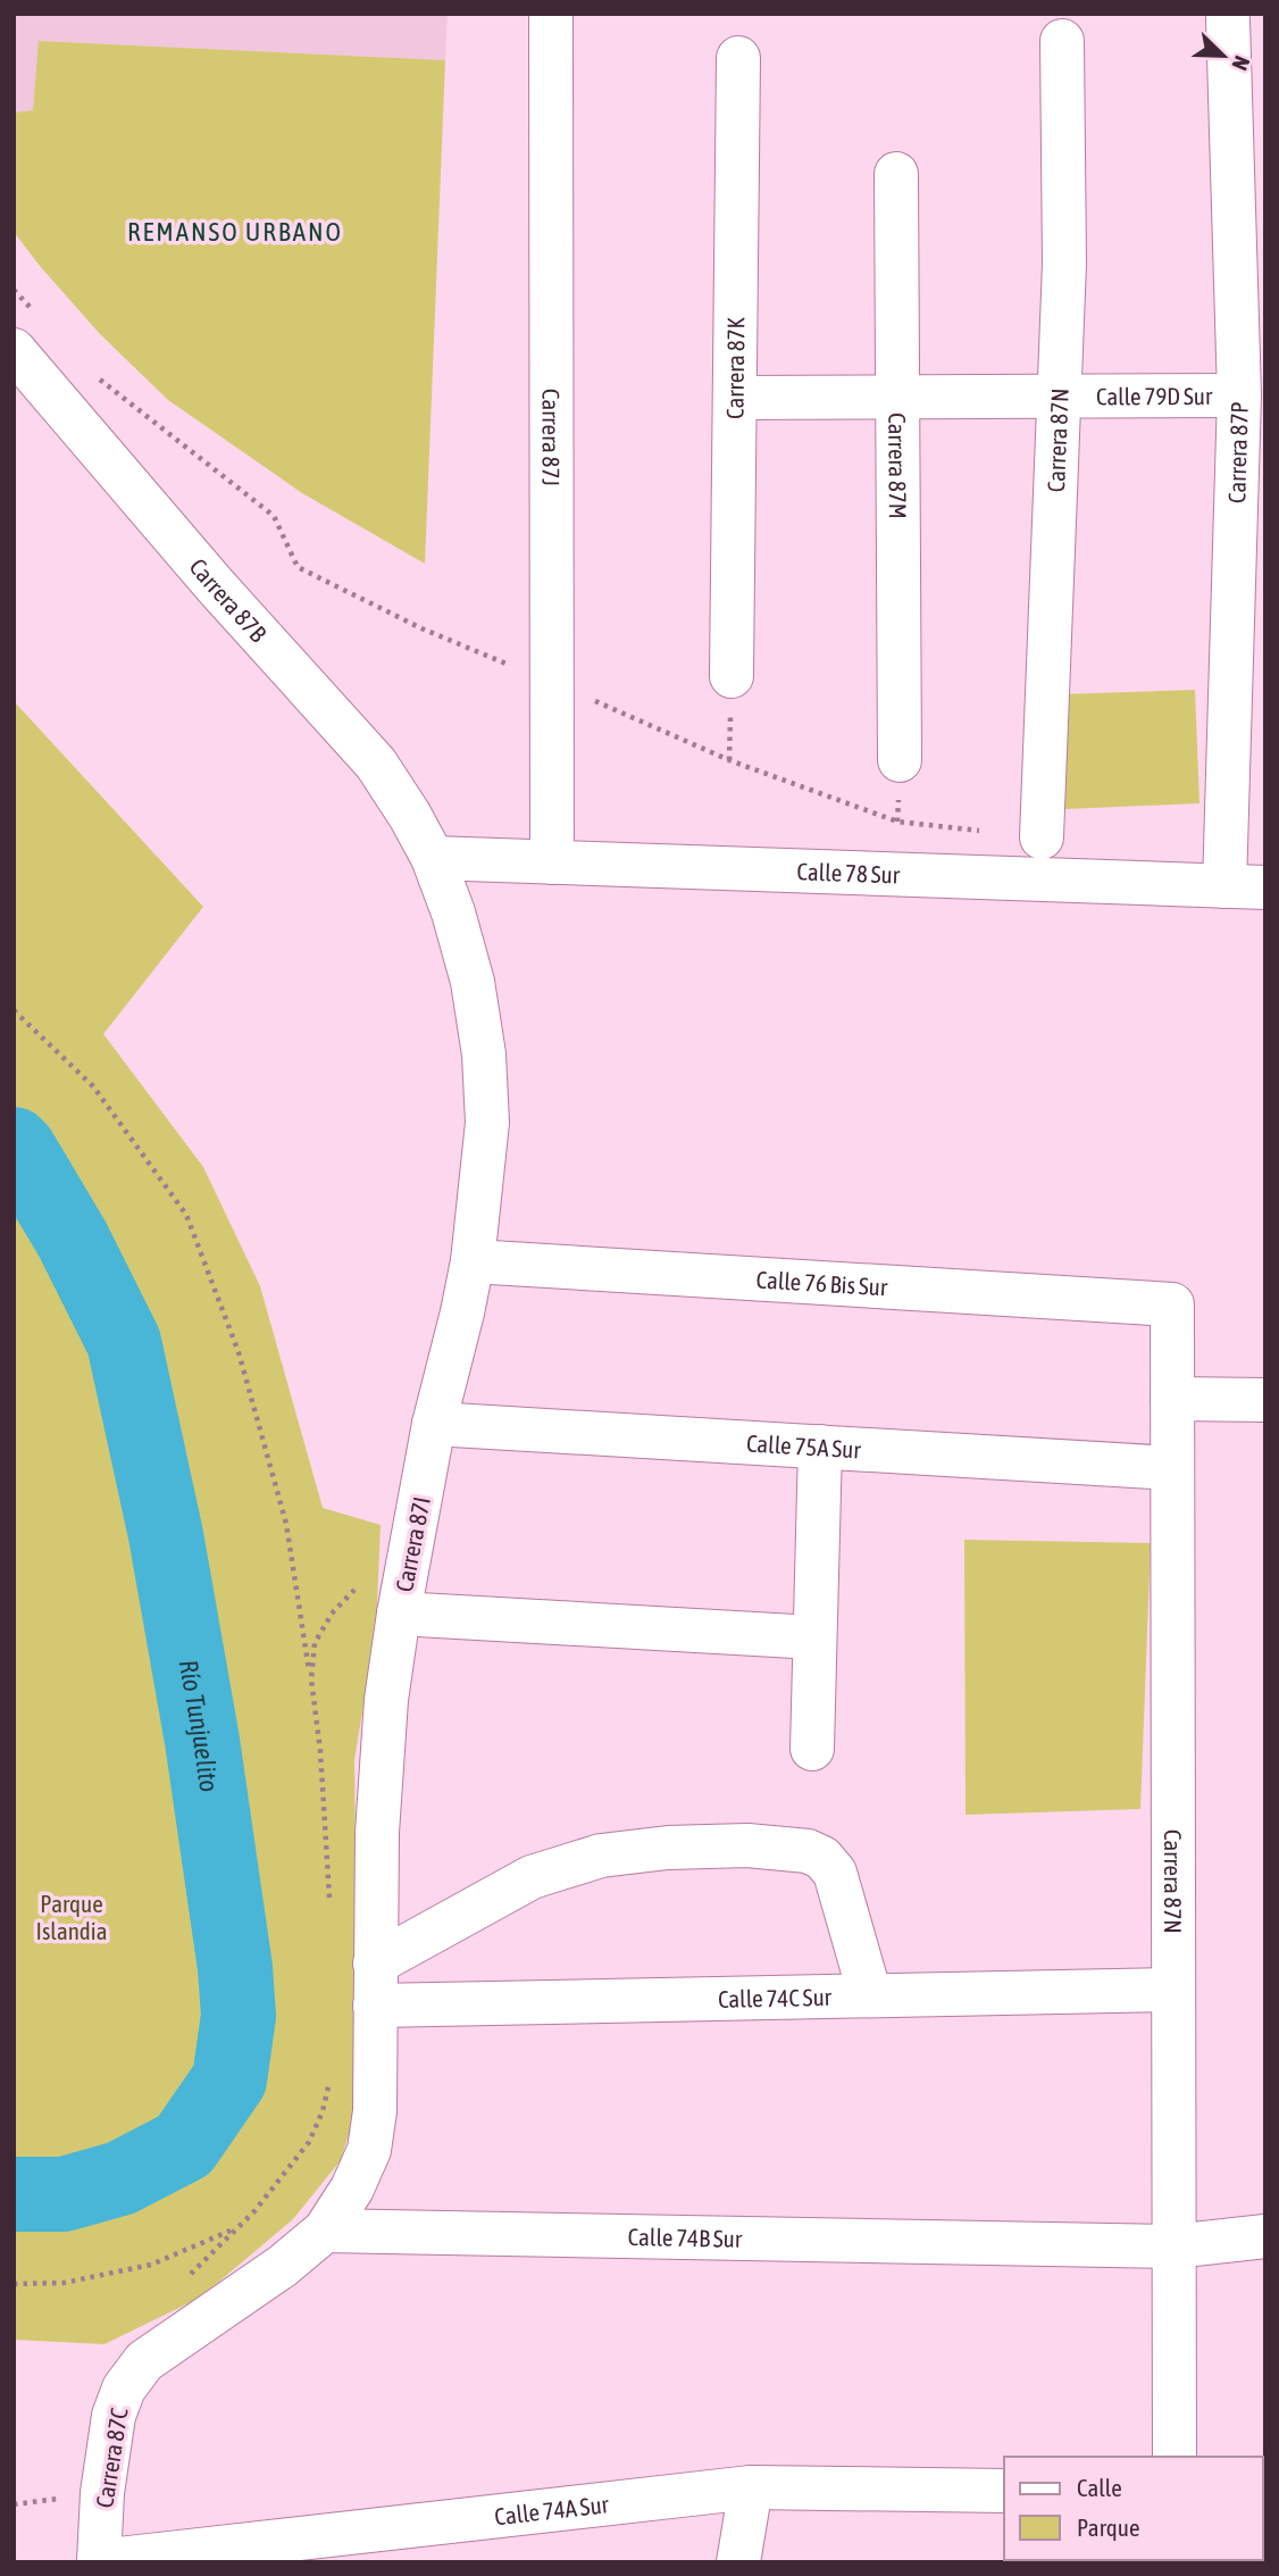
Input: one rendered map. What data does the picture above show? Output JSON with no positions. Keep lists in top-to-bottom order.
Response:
{
  "streets": {
    "street": [
      "Carrera 87K",
      "Calle 79D Sur",
      "Carrera 87J",
      "Carrera 87N",
      "Carrera 87P",
      "Carrera 87M",
      "Carrera 87B",
      "Calle 78 Sur",
      "Calle 76 Bis Sur",
      "Calle 75A Sur",
      "Carrera 87I",
      "Calle 74C Sur",
      "Calle 74B Sur",
      "Carrera 87C",
      "Calle 74A Sur"
    ]
  },
  "crossings": [
    ["Carrera 87K", "Calle 79D Sur"],
    ["Calle 79D Sur", "Carrera 87N"],
    ["Calle 79D Sur", "Carrera 87P"],
    ["Calle 79D Sur", "Carrera 87M"],
    ["Carrera 87J", "Calle 78 Sur"],
    ["Carrera 87N", "Calle 76 Bis Sur"],
    ["Carrera 87N", "Calle 75A Sur"],
    ["Carrera 87N", "Calle 74C Sur"],
    ["Carrera 87N", "Calle 74B Sur"],
    ["Carrera 87P", "Calle 78 Sur"],
    ["Carrera 87B", "Calle 78 Sur"],
    ["Carrera 87B", "Carrera 87I"],
    ["Calle 78 Sur", "Carrera 87I"],
    ["Calle 76 Bis Sur", "Carrera 87I"],
    ["Calle 75A Sur", "Carrera 87I"],
    ["Carrera 87I", "Calle 74C Sur"],
    ["Carrera 87I", "Calle 74B Sur"],
    ["Carrera 87I", "Carrera 87C"],
    ["Calle 74B Sur", "Carrera 87C"],
    ["Carrera 87C", "Calle 74A Sur"]
  ],
  "districts": ["REMANSO URBANO"],
  "water": ["Río Tunjuelito"],
  "parks": ["Parque Islandia"],
  "legend": ["Calle", "Parque"],
  "north": "bottom right"
}
